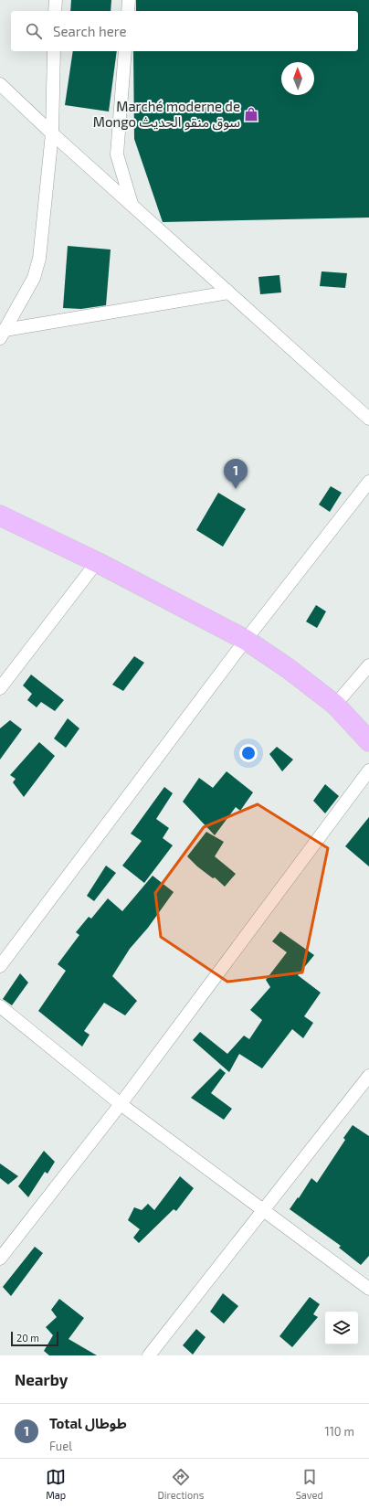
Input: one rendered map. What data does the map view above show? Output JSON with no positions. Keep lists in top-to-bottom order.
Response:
{
  "places": {
    "shop": ["Marché moderne de Mongo سوق منقو الحديث"]
  },
  "scale_bar": "20 m",
  "north": "top",
  "page": {
    "search": "Search here",
    "pins": "1",
    "scale": "20 m",
    "heading": "Nearby",
    "list": [
      {
        "mark": "1",
        "name": "Total طوطال",
        "note": "Fuel",
        "value": "110 m"
      }
    ],
    "nav": ["Map", "Directions", "Saved"]
  }
}
